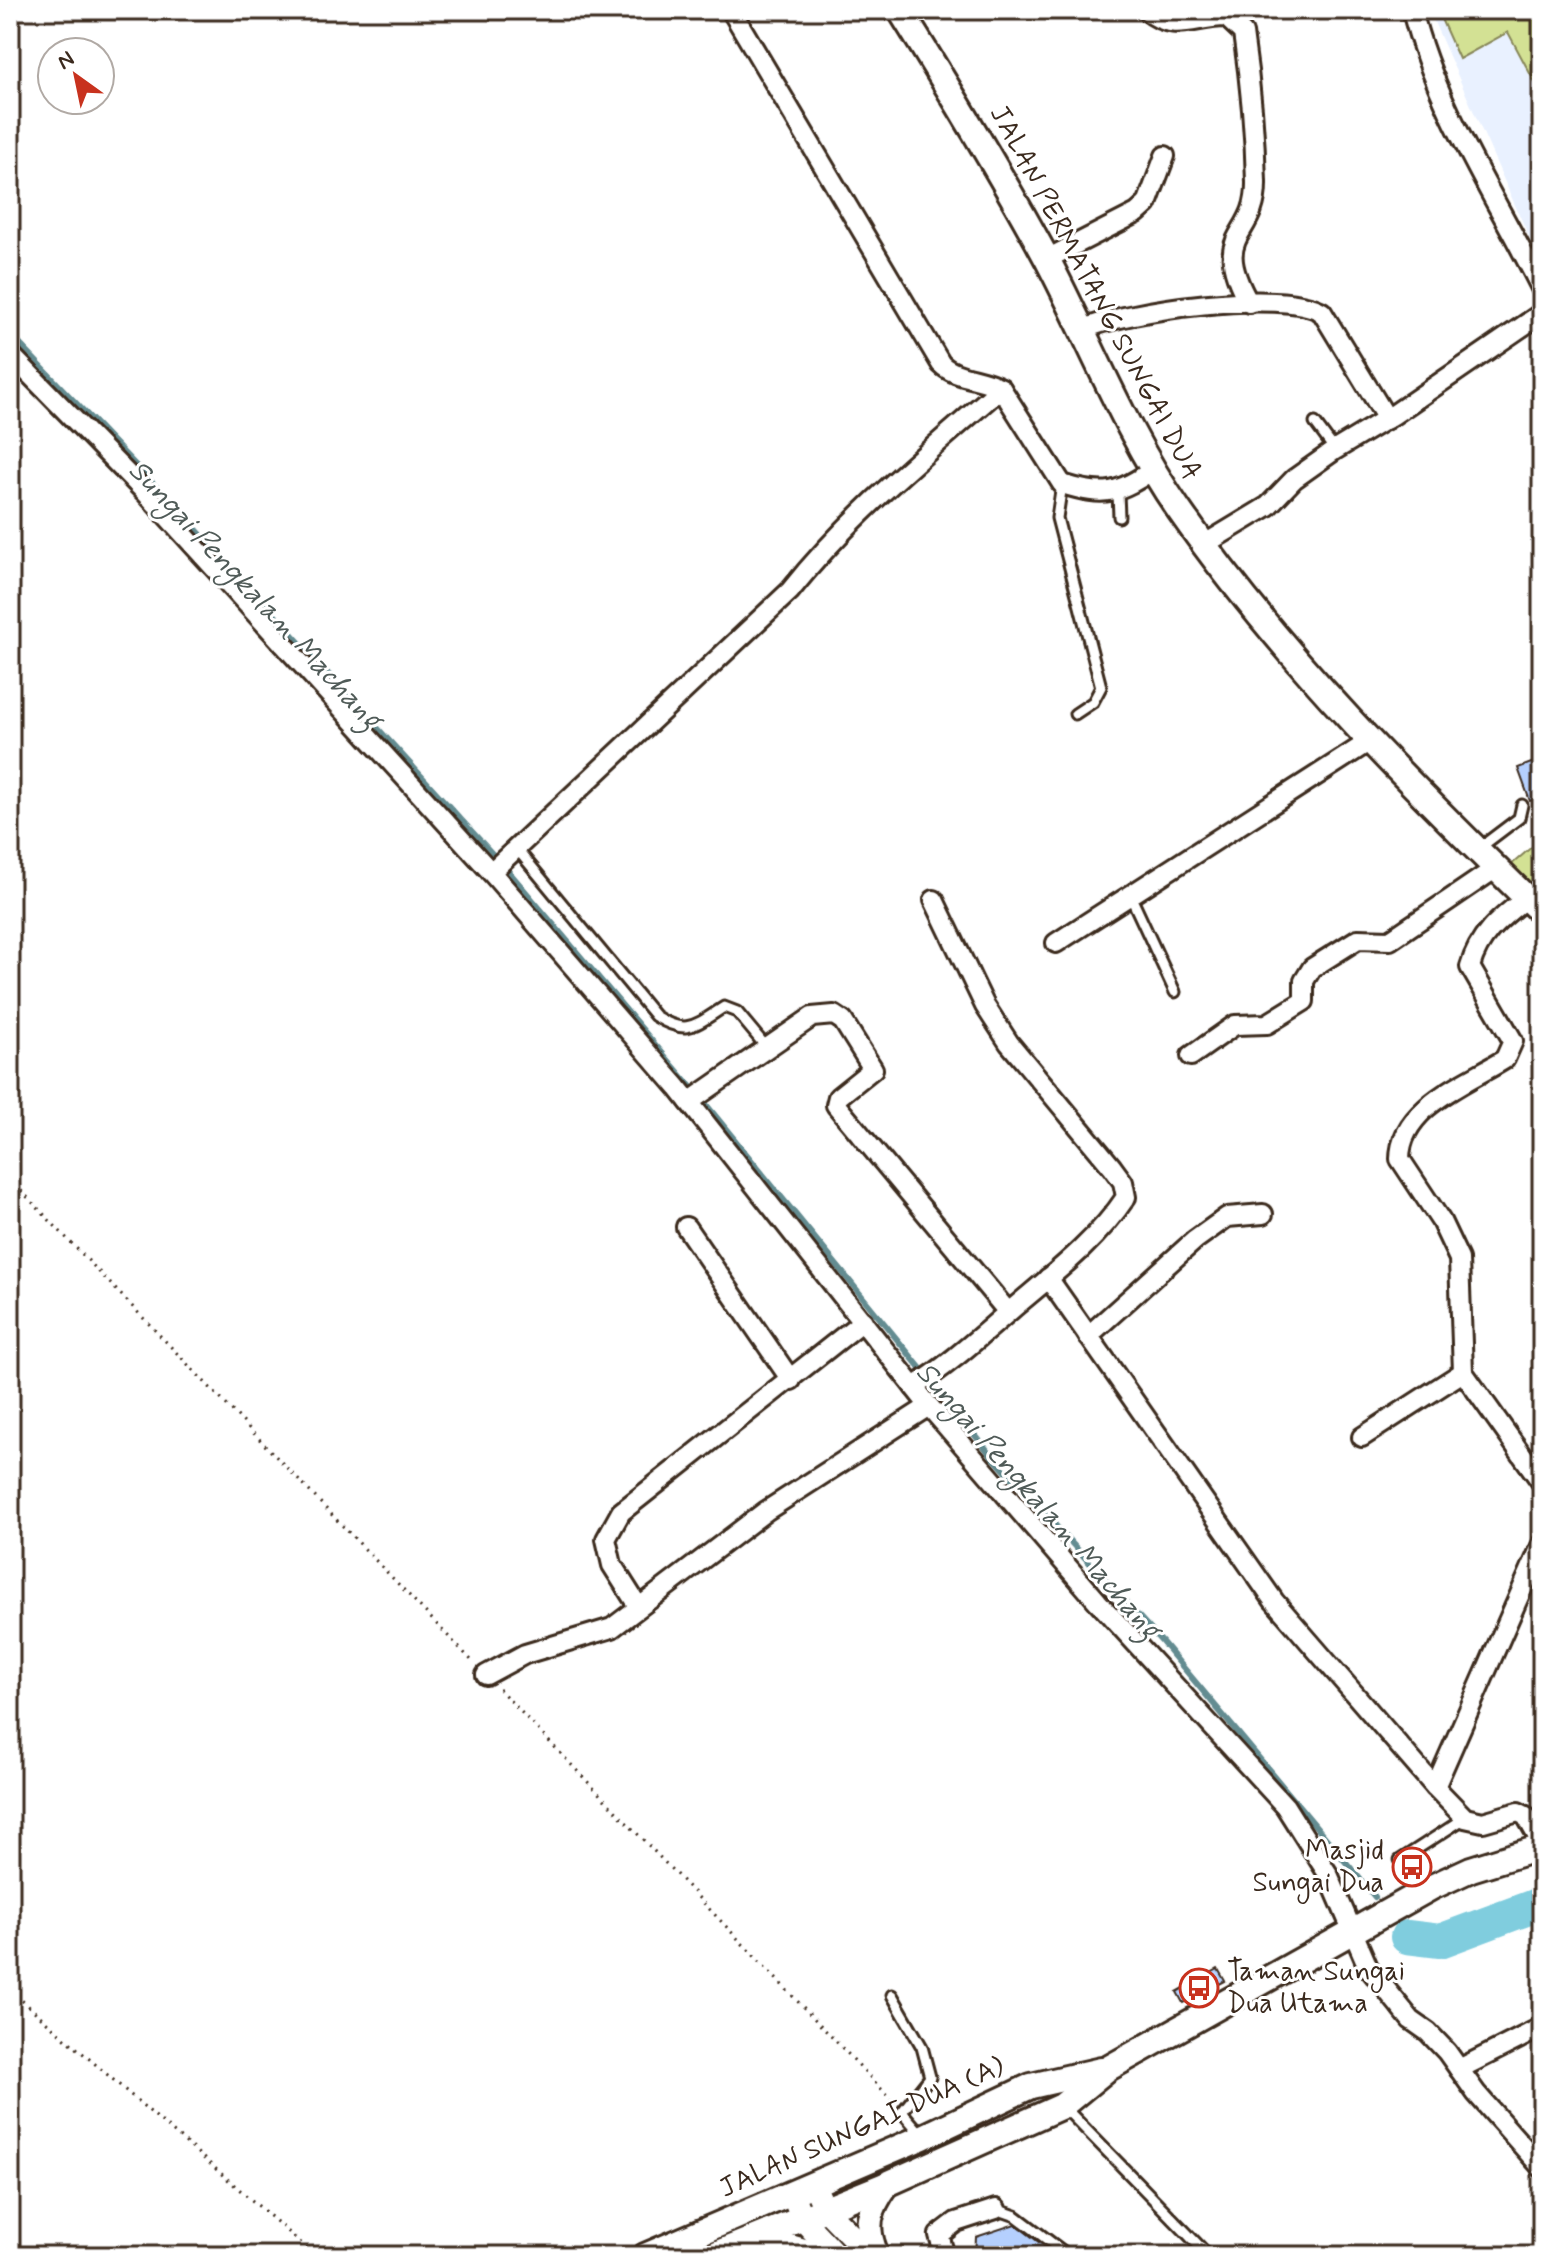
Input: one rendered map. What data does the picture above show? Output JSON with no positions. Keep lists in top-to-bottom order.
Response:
{
  "streets": {
    "main road": ["JALAN PERMATANG SUNGAI DUA", "JALAN SUNGAI DUA (A)"]
  },
  "water": ["Sungai Pengkalan Machang"],
  "places": {
    "bus stop": ["Masjid Sungai Dua", "Taman Sungai Dua Utama"]
  },
  "north": "top left"
}
